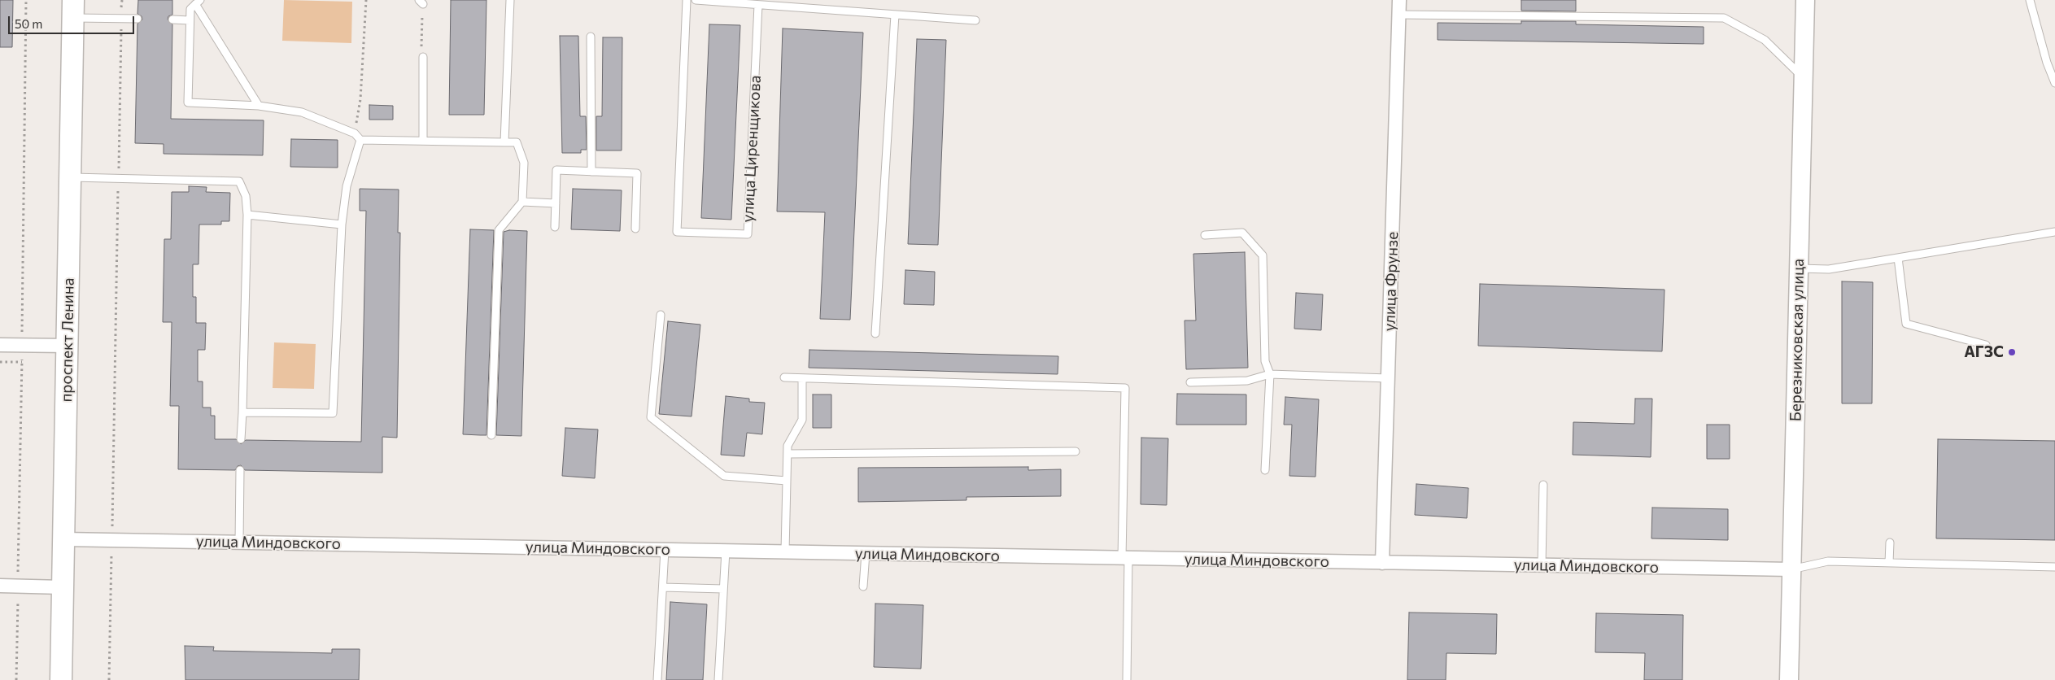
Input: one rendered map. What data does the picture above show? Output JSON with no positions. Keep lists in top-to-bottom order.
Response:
{
  "streets": {
    "main road": ["проспект Ленина"],
    "street": ["улица Фрунзе", "Березниковская улица", "улица Миндовского"],
    "lane": ["улица Циренщикова"]
  },
  "crossings": [
    ["улица Фрунзе", "улица Миндовского"],
    ["проспект Ленина", "улица Миндовского"],
    ["Березниковская улица", "улица Миндовского"]
  ],
  "places": ["АГЗС"],
  "scale_bar": "50 m"
}
